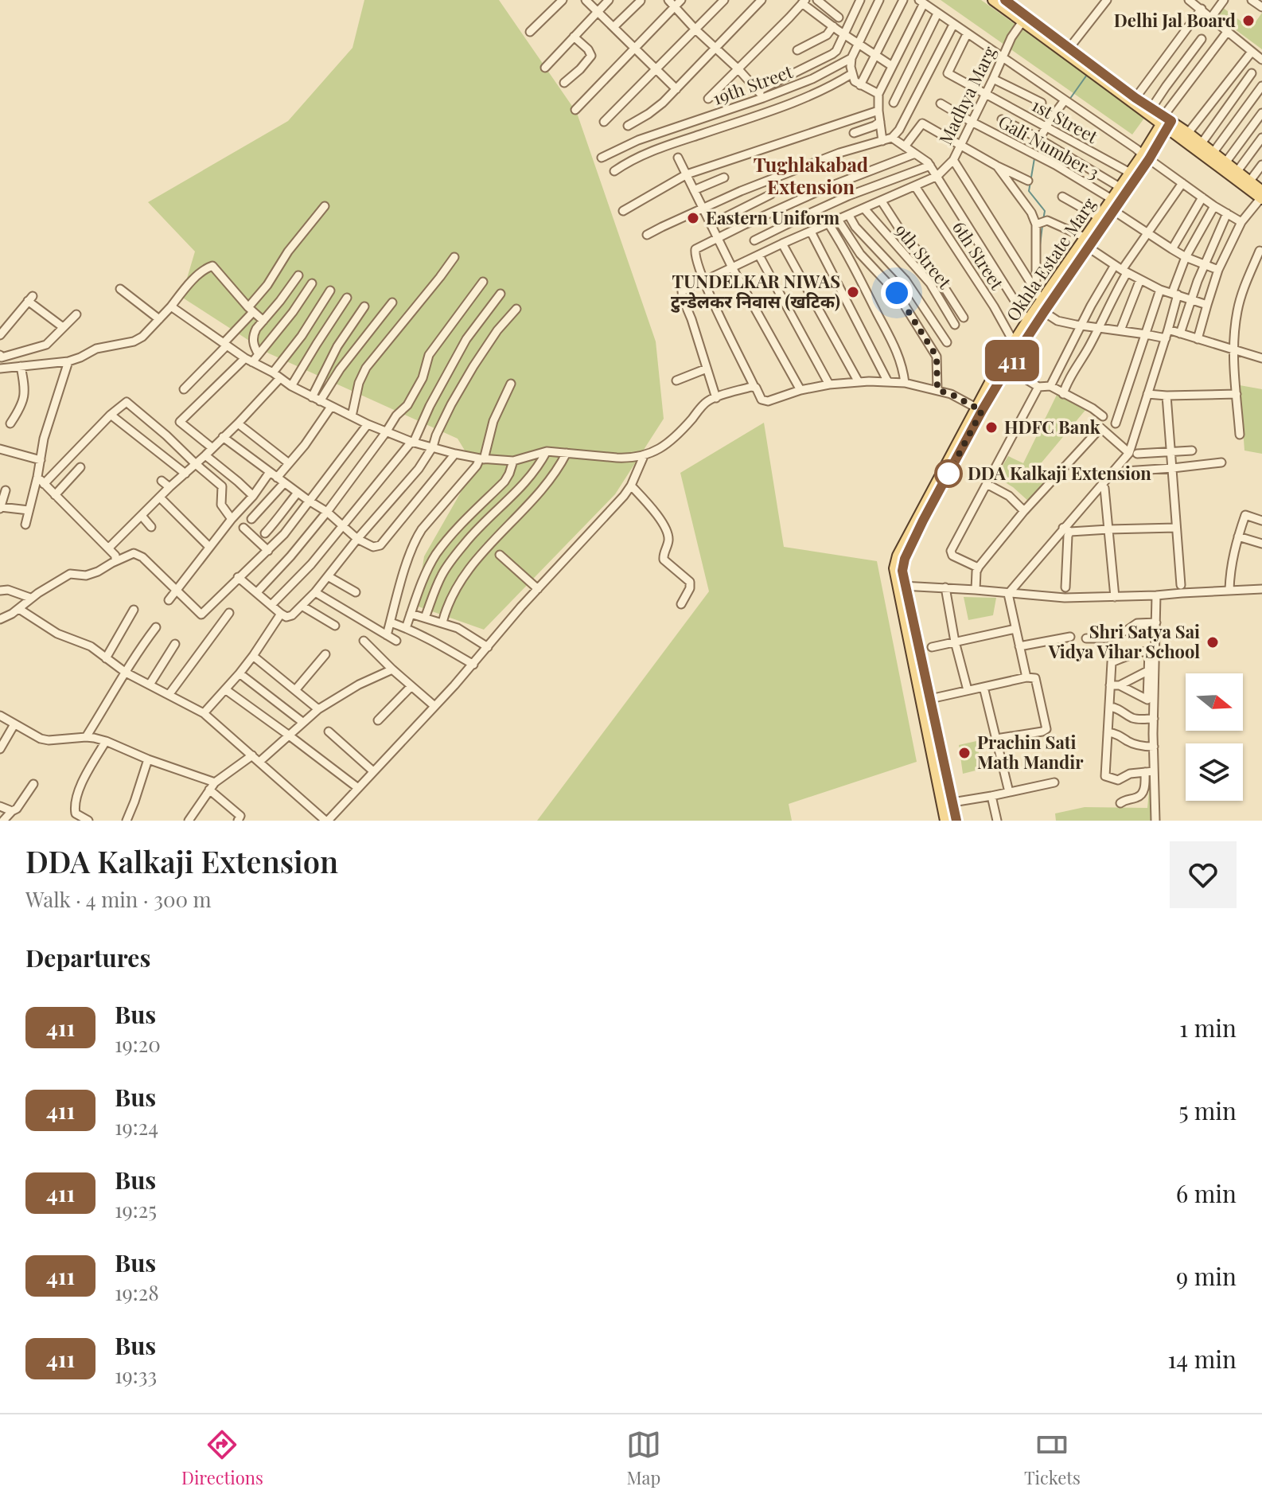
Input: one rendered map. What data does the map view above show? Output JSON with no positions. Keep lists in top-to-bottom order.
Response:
{
  "streets": {
    "main road": ["Okhla Estate Marg"],
    "street": [
      "19th Street",
      "Madhya Marg",
      "1st Street",
      "Gali Number 3",
      "6th Street",
      "9th Street"
    ]
  },
  "crossings": [
    ["Madhya Marg", "1st Street"],
    ["Madhya Marg", "Gali Number 3"],
    ["Madhya Marg", "6th Street"],
    ["Madhya Marg", "9th Street"],
    ["1st Street", "Okhla Estate Marg"],
    ["Gali Number 3", "Okhla Estate Marg"],
    ["6th Street", "Okhla Estate Marg"]
  ],
  "districts": ["Tughlakabad Extension"],
  "places": [
    "Delhi Jal Board",
    "Eastern Uniform",
    "TUNDELKAR NIWAS टुन्डेलकर निवास (खटिक)",
    "HDFC Bank",
    "DDA Kalkaji Extension",
    "Shri Satya Sai Vidya Vihar School",
    "Prachin Sati Math Mandir"
  ],
  "lines": ["bus line 411"],
  "north": "right",
  "page": {
    "on_map": "411",
    "heading": [
      ["DDA Kalkaji Extension", "Walk · 4 min · 300 m"],
      "Departures"
    ],
    "list": [
      {
        "mark": "411",
        "name": "Bus",
        "note": "19:20",
        "value": "1 min"
      },
      {
        "mark": "411",
        "name": "Bus",
        "note": "19:24",
        "value": "5 min"
      },
      {
        "mark": "411",
        "name": "Bus",
        "note": "19:25",
        "value": "6 min"
      },
      {
        "mark": "411",
        "name": "Bus",
        "note": "19:28",
        "value": "9 min"
      },
      {
        "mark": "411",
        "name": "Bus",
        "note": "19:33",
        "value": "14 min"
      }
    ],
    "tabs": ["Directions", "Map", "Tickets"]
  }
}
